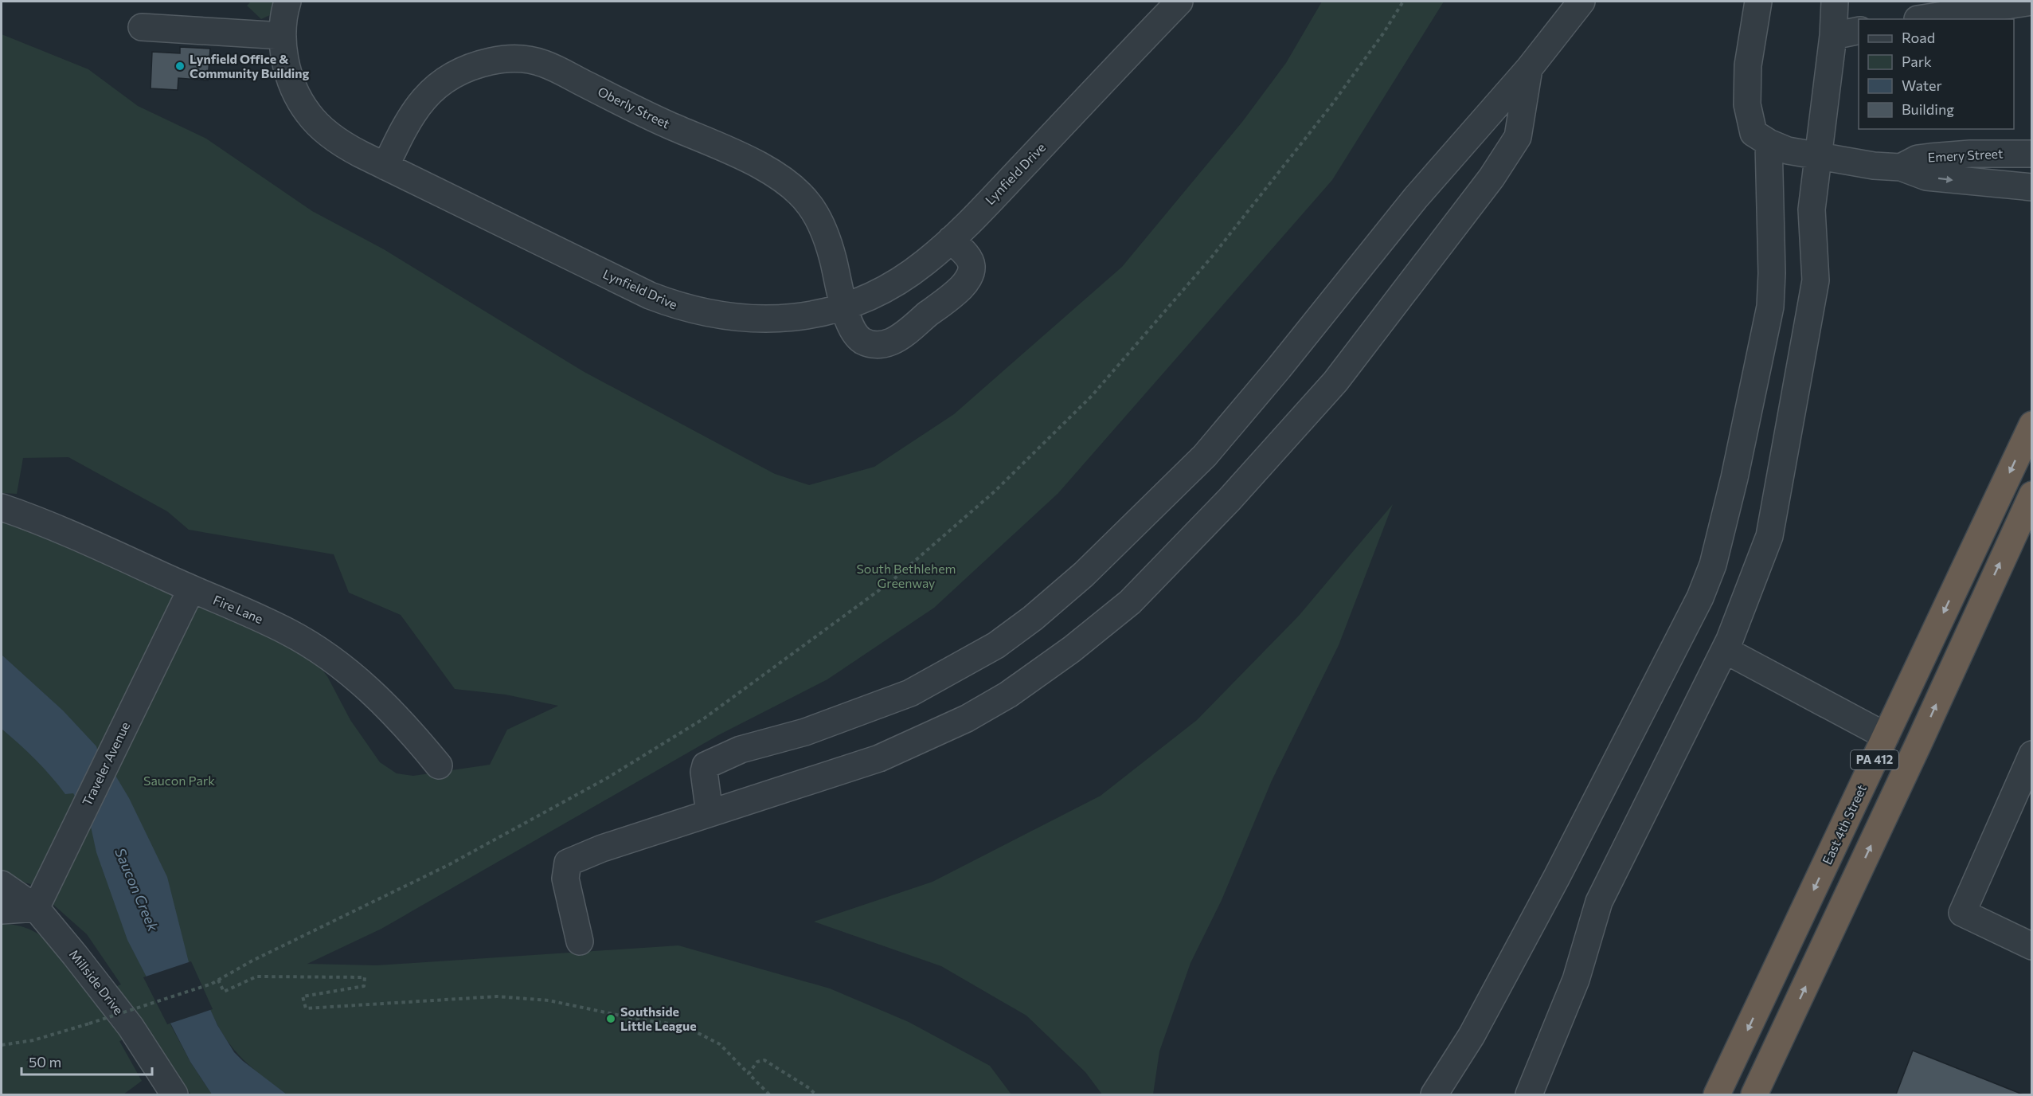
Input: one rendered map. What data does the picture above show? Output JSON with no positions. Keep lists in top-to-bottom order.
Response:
{
  "streets": {
    "highway": ["PA 412", "East 4th Street"],
    "street": [
      "Oberly Street",
      "Emery Street",
      "Lynfield Drive",
      "Fire Lane",
      "Traveler Avenue",
      "Millside Drive"
    ]
  },
  "crossings": [
    ["Oberly Street", "Lynfield Drive"],
    ["Fire Lane", "Traveler Avenue"],
    ["Traveler Avenue", "Millside Drive"]
  ],
  "water": ["Saucon Creek"],
  "parks": ["South Bethlehem Greenway", "Saucon Park"],
  "places": ["Lynfield Office & Community Building", "Southside Little League"],
  "legend": [
    "Road",
    "Park",
    "Water",
    "Building"
  ],
  "scale_bar": "50 m"
}
